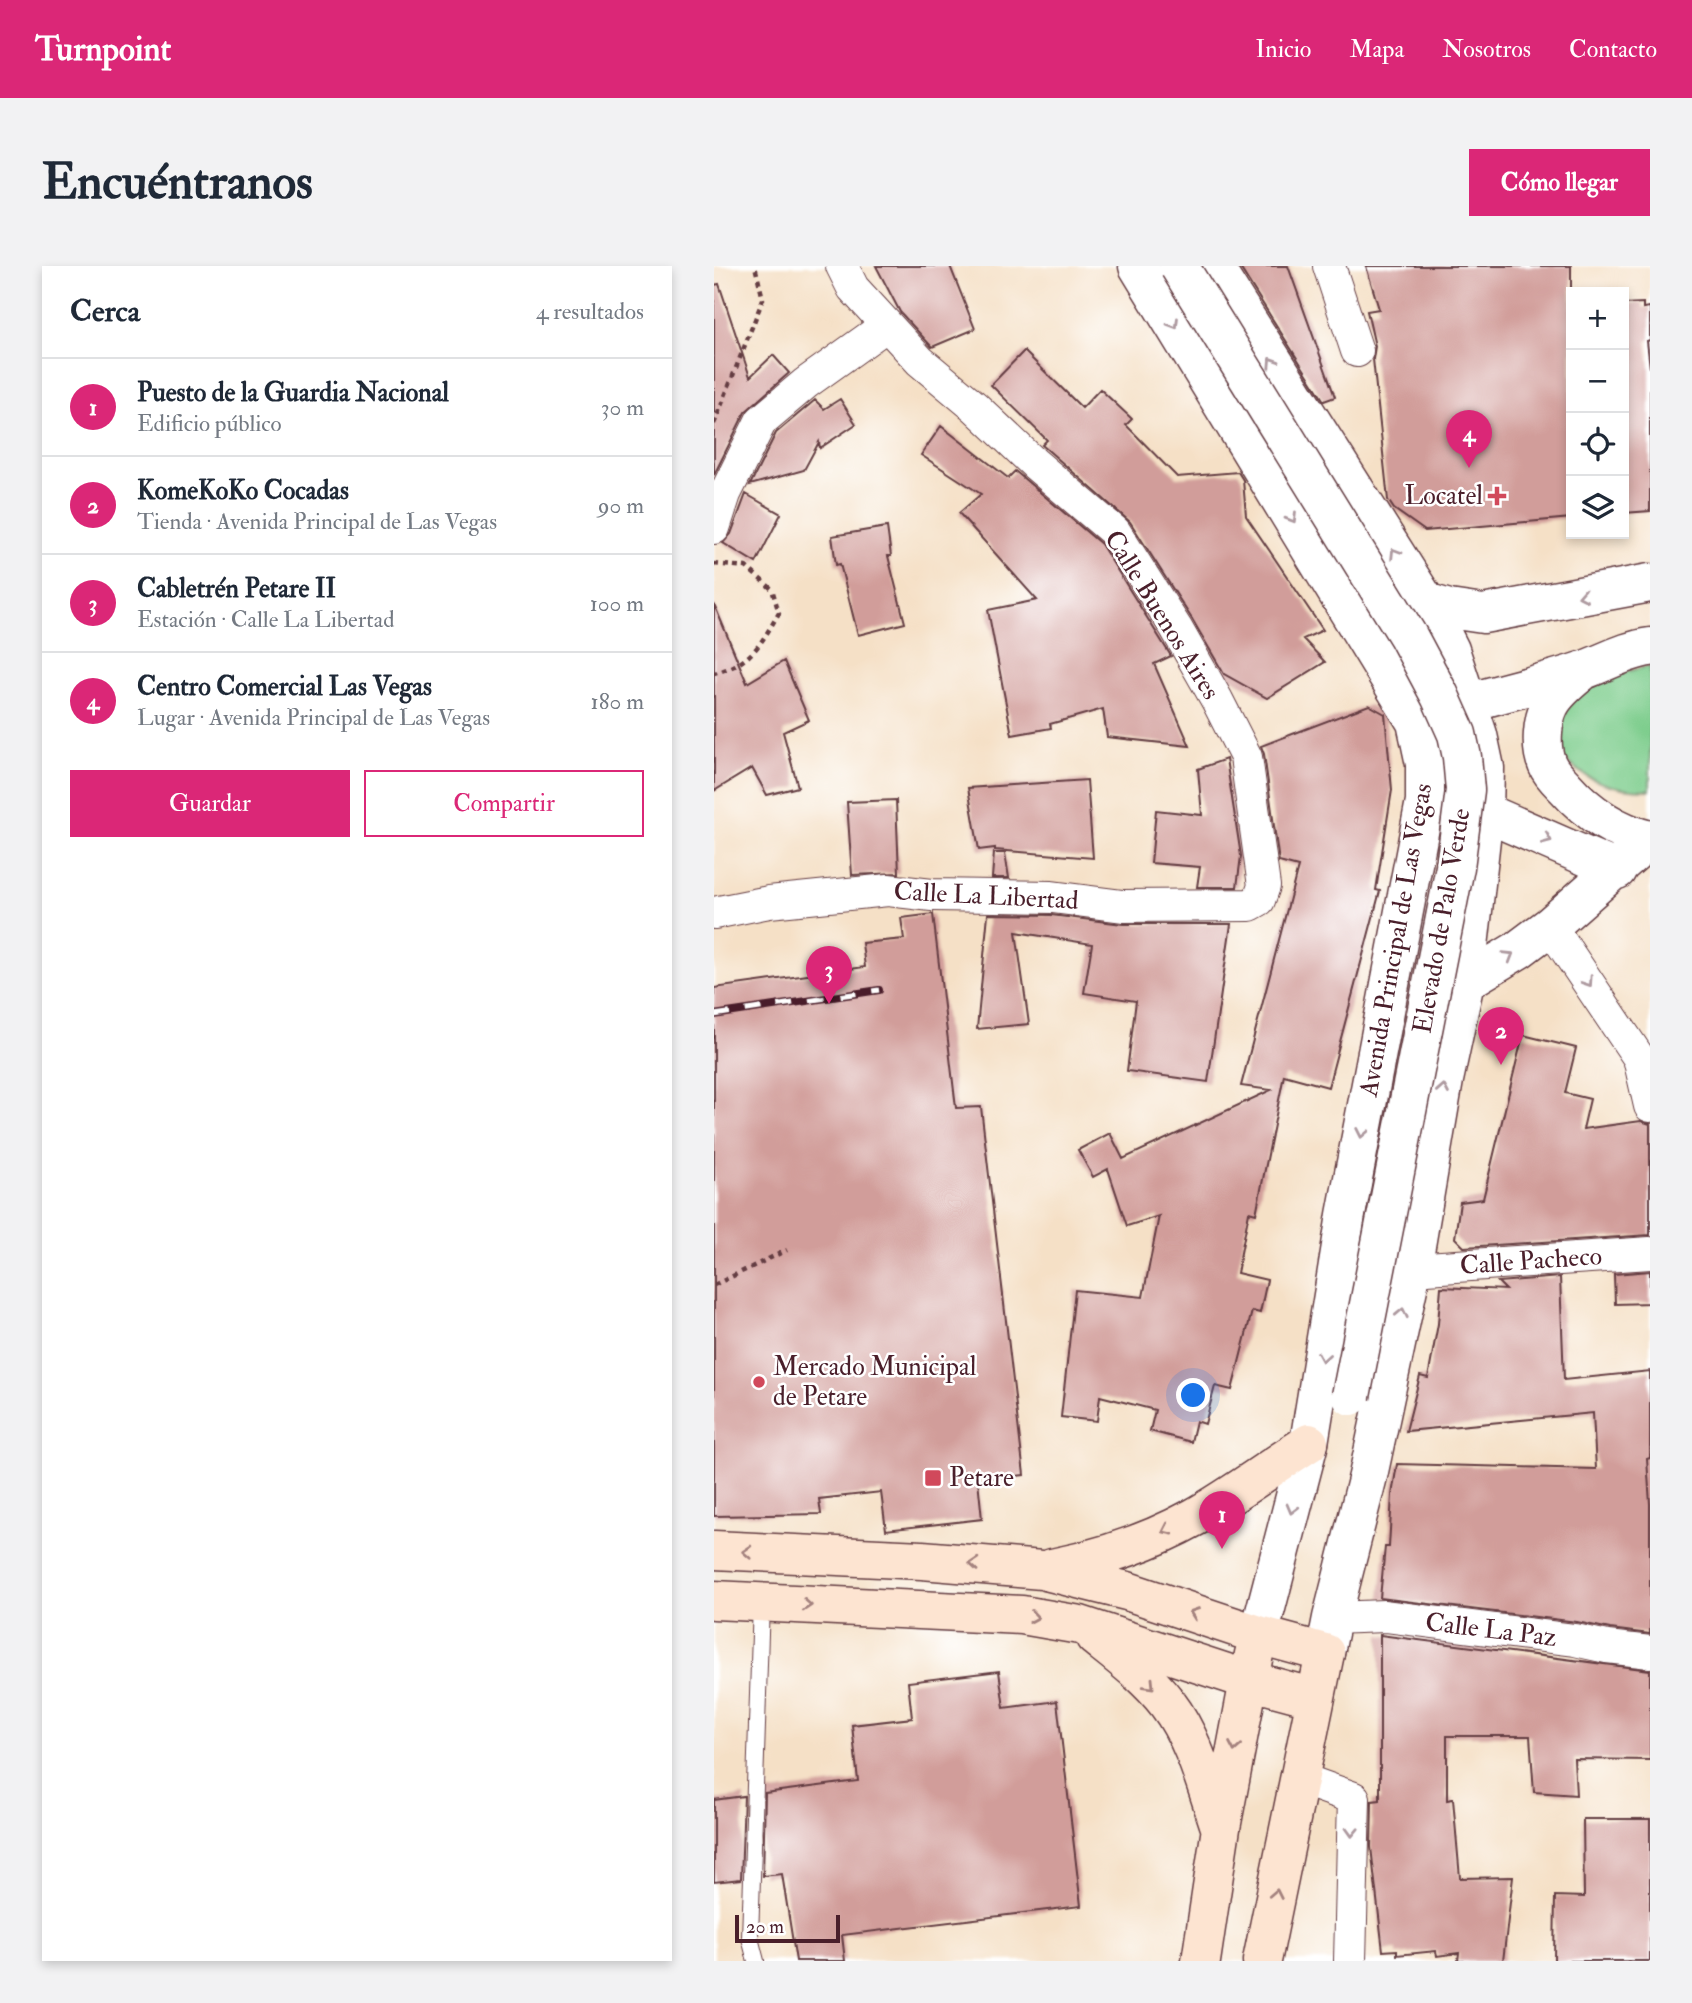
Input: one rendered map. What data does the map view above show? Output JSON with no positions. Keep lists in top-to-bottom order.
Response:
{
  "streets": {
    "main road": ["Avenida Principal de Las Vegas"],
    "street": [
      "Calle Buenos Aires",
      "Calle La Libertad",
      "Elevado de Palo Verde",
      "Calle Pacheco",
      "Calle La Paz"
    ]
  },
  "crossings": [
    ["Calle Buenos Aires", "Calle La Libertad"]
  ],
  "places": {
    "health": ["Locatel"],
    "other": ["Mercado Municipal de Petare"],
    "transit": ["Petare"]
  },
  "scale_bar": "20 m",
  "page": {
    "header": "Turnpoint",
    "nav": [
      "Inicio",
      "Mapa",
      "Nosotros",
      "Contacto"
    ],
    "buttons": [
      "Cómo llegar",
      ["Guardar", "Compartir"]
    ],
    "title": "Encuéntranos",
    "heading": ["Cerca", "4 resultados"],
    "map_buttons": ["+", "−"],
    "list": [
      {
        "mark": "1",
        "name": "Puesto de la Guardia Nacional",
        "note": "Edificio público",
        "value": "30 m"
      },
      {
        "mark": "2",
        "name": "KomeKoKo Cocadas",
        "note": "Tienda · Avenida Principal de Las Vegas",
        "value": "90 m"
      },
      {
        "mark": "3",
        "name": "Cabletrén Petare II",
        "note": "Estación · Calle La Libertad",
        "value": "100 m"
      },
      {
        "mark": "4",
        "name": "Centro Comercial Las Vegas",
        "note": "Lugar · Avenida Principal de Las Vegas",
        "value": "180 m"
      }
    ],
    "pins": [
      "4",
      "3",
      "2",
      "1"
    ],
    "scale": "20 m"
  }
}
